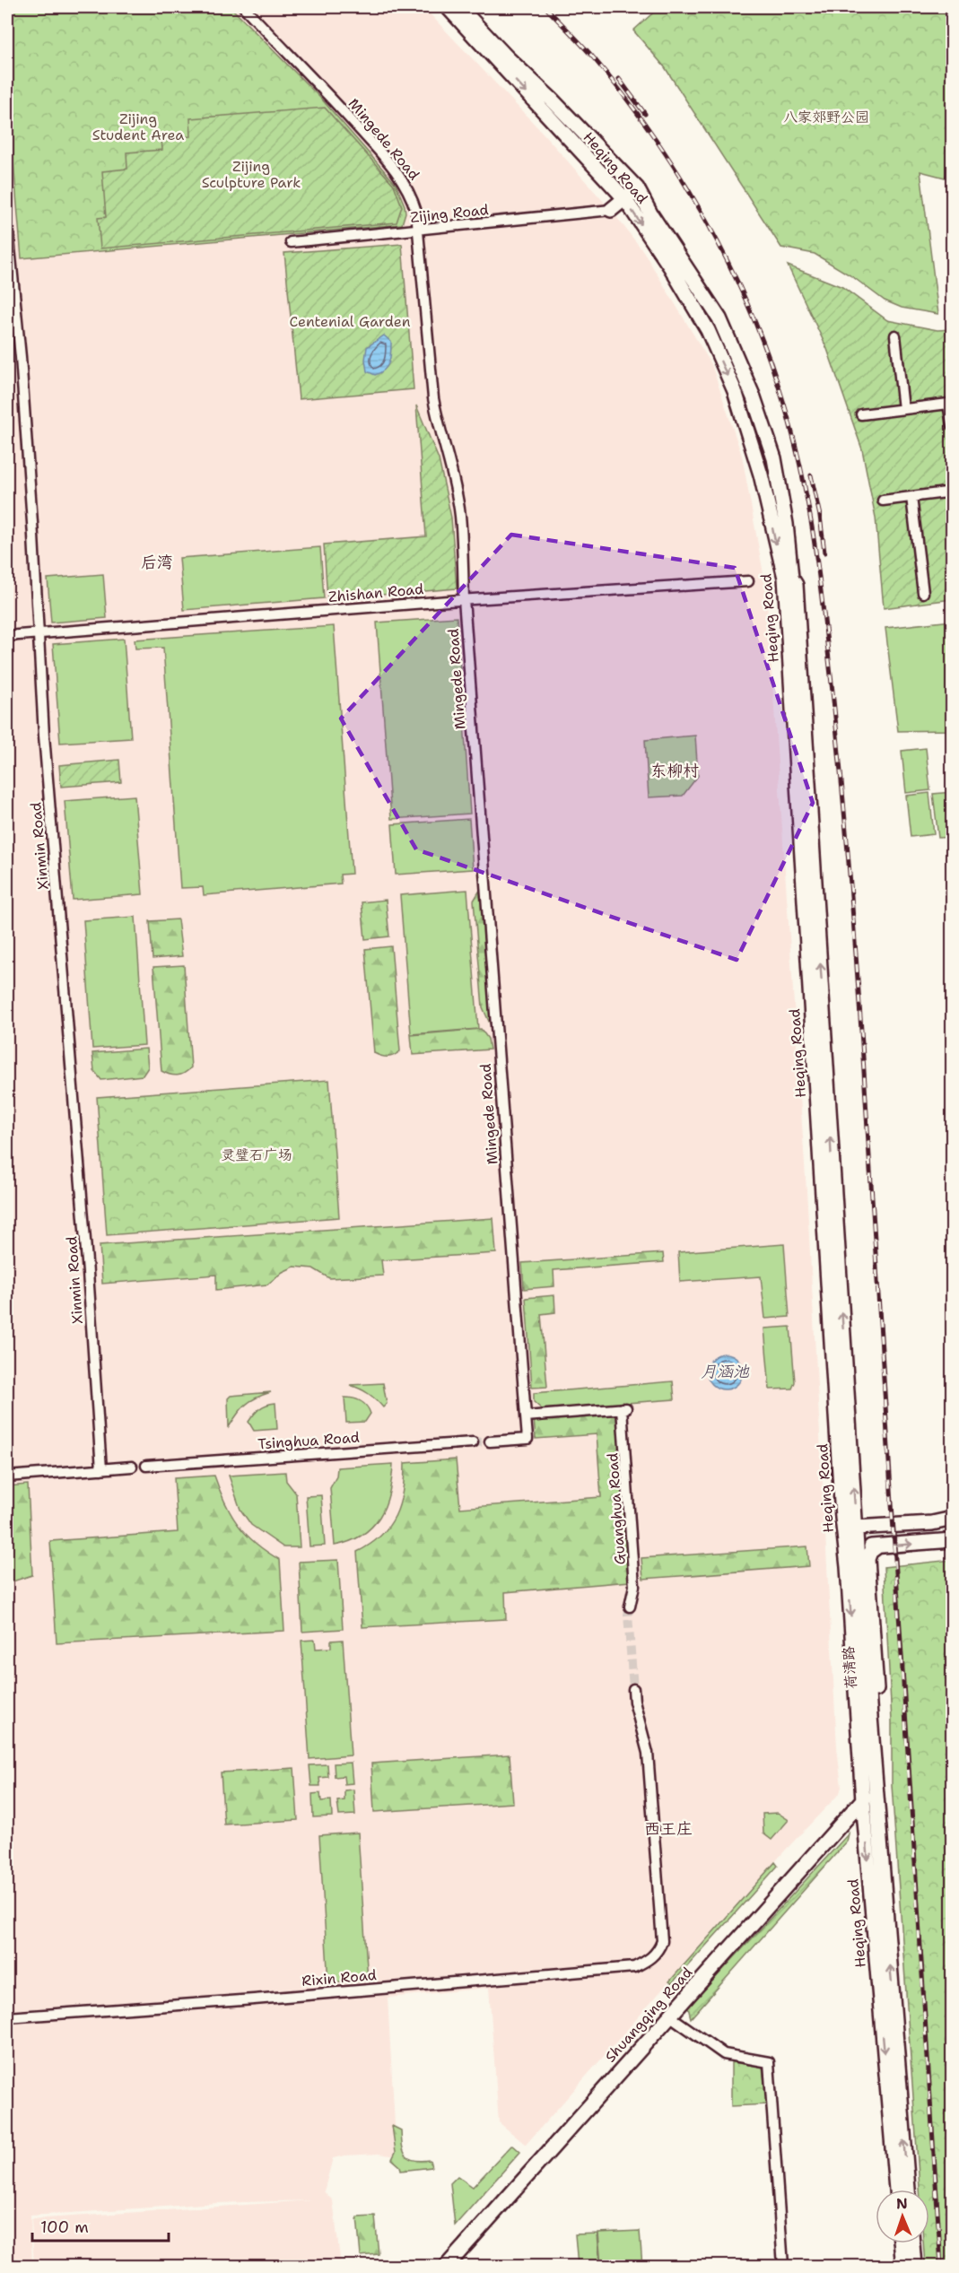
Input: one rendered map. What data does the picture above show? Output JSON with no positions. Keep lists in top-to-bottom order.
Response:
{
  "streets": {
    "main road": ["Heqing Road", "荷清路", "Shuangqing Road"],
    "street": [
      "Mingede Road",
      "Zijing Road",
      "Zhishan Road",
      "Xinmin Road",
      "Tsinghua Road",
      "Guanghua Road",
      "Rixin Road"
    ]
  },
  "crossings": [
    ["Mingede Road", "Zijing Road"],
    ["Mingede Road", "Zhishan Road"],
    ["Mingede Road", "Guanghua Road"],
    ["Heqing Road", "荷清路"],
    ["Heqing Road", "Shuangqing Road"],
    ["Zhishan Road", "Xinmin Road"],
    ["荷清路", "Shuangqing Road"]
  ],
  "districts": ["后湾", "东柳村", "西王庄"],
  "water": ["月涵池"],
  "parks": [
    "八家郊野公园",
    "Zijing Student Area",
    "Zijing Sculpture Park",
    "Centenial Garden",
    "灵璧石广场"
  ],
  "scale_bar": "100 m",
  "north": "top"
}
